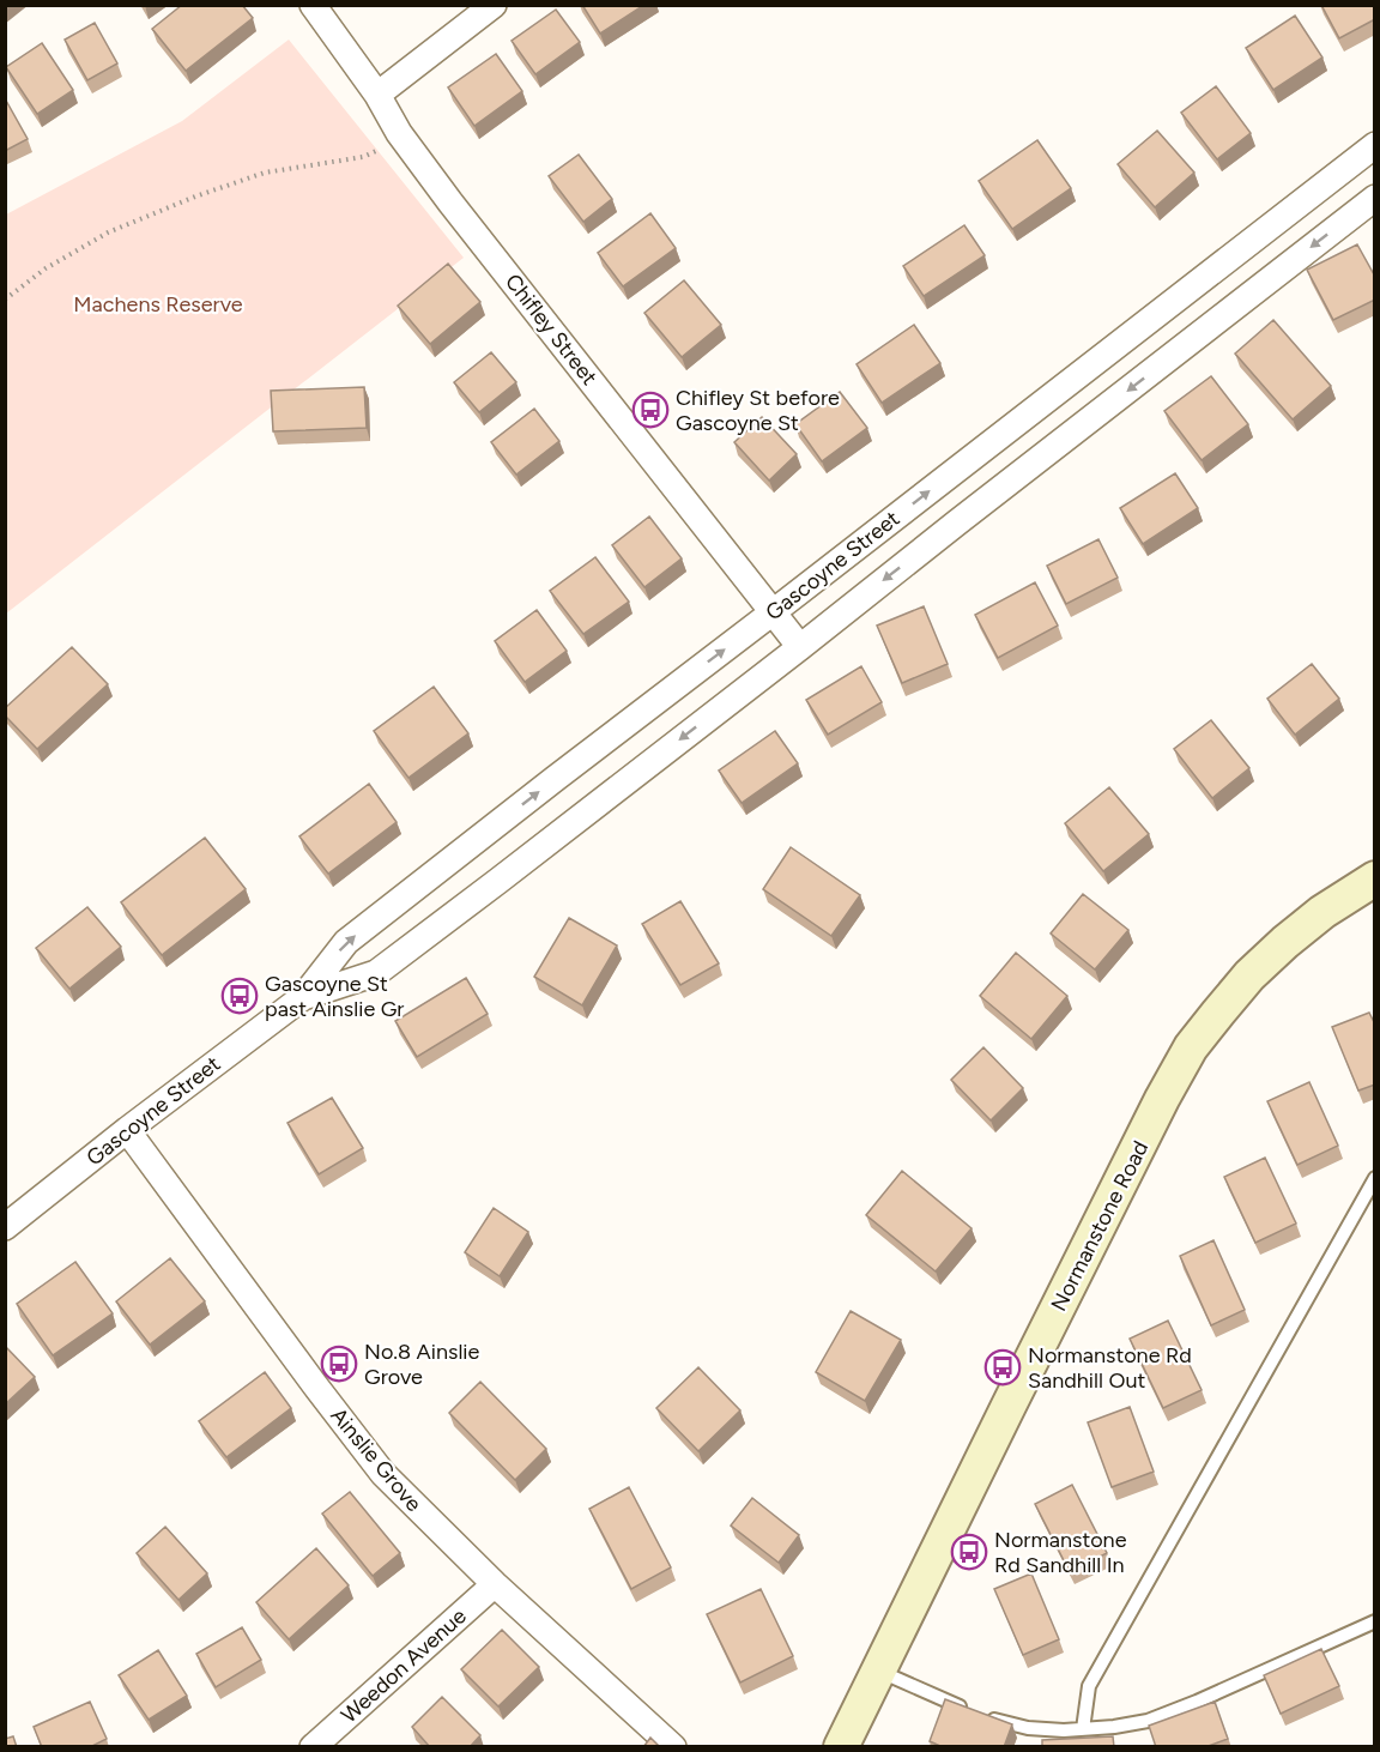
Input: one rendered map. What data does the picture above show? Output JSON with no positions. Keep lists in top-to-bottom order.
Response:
{
  "streets": {
    "street": [
      "Chifley Street",
      "Gascoyne Street",
      "Normanstone Road",
      "Ainslie Grove",
      "Weedon Avenue"
    ]
  },
  "crossings": [
    ["Chifley Street", "Gascoyne Street"],
    ["Gascoyne Street", "Ainslie Grove"],
    ["Ainslie Grove", "Weedon Avenue"]
  ],
  "parks": ["Machens Reserve"],
  "places": {
    "bus stop": [
      "Chifley St before Gascoyne St",
      "Gascoyne St past Ainslie Gr",
      "No.8 Ainslie Grove",
      "Normanstone Rd Sandhill Out",
      "Normanstone Rd Sandhill In"
    ]
  }
}
